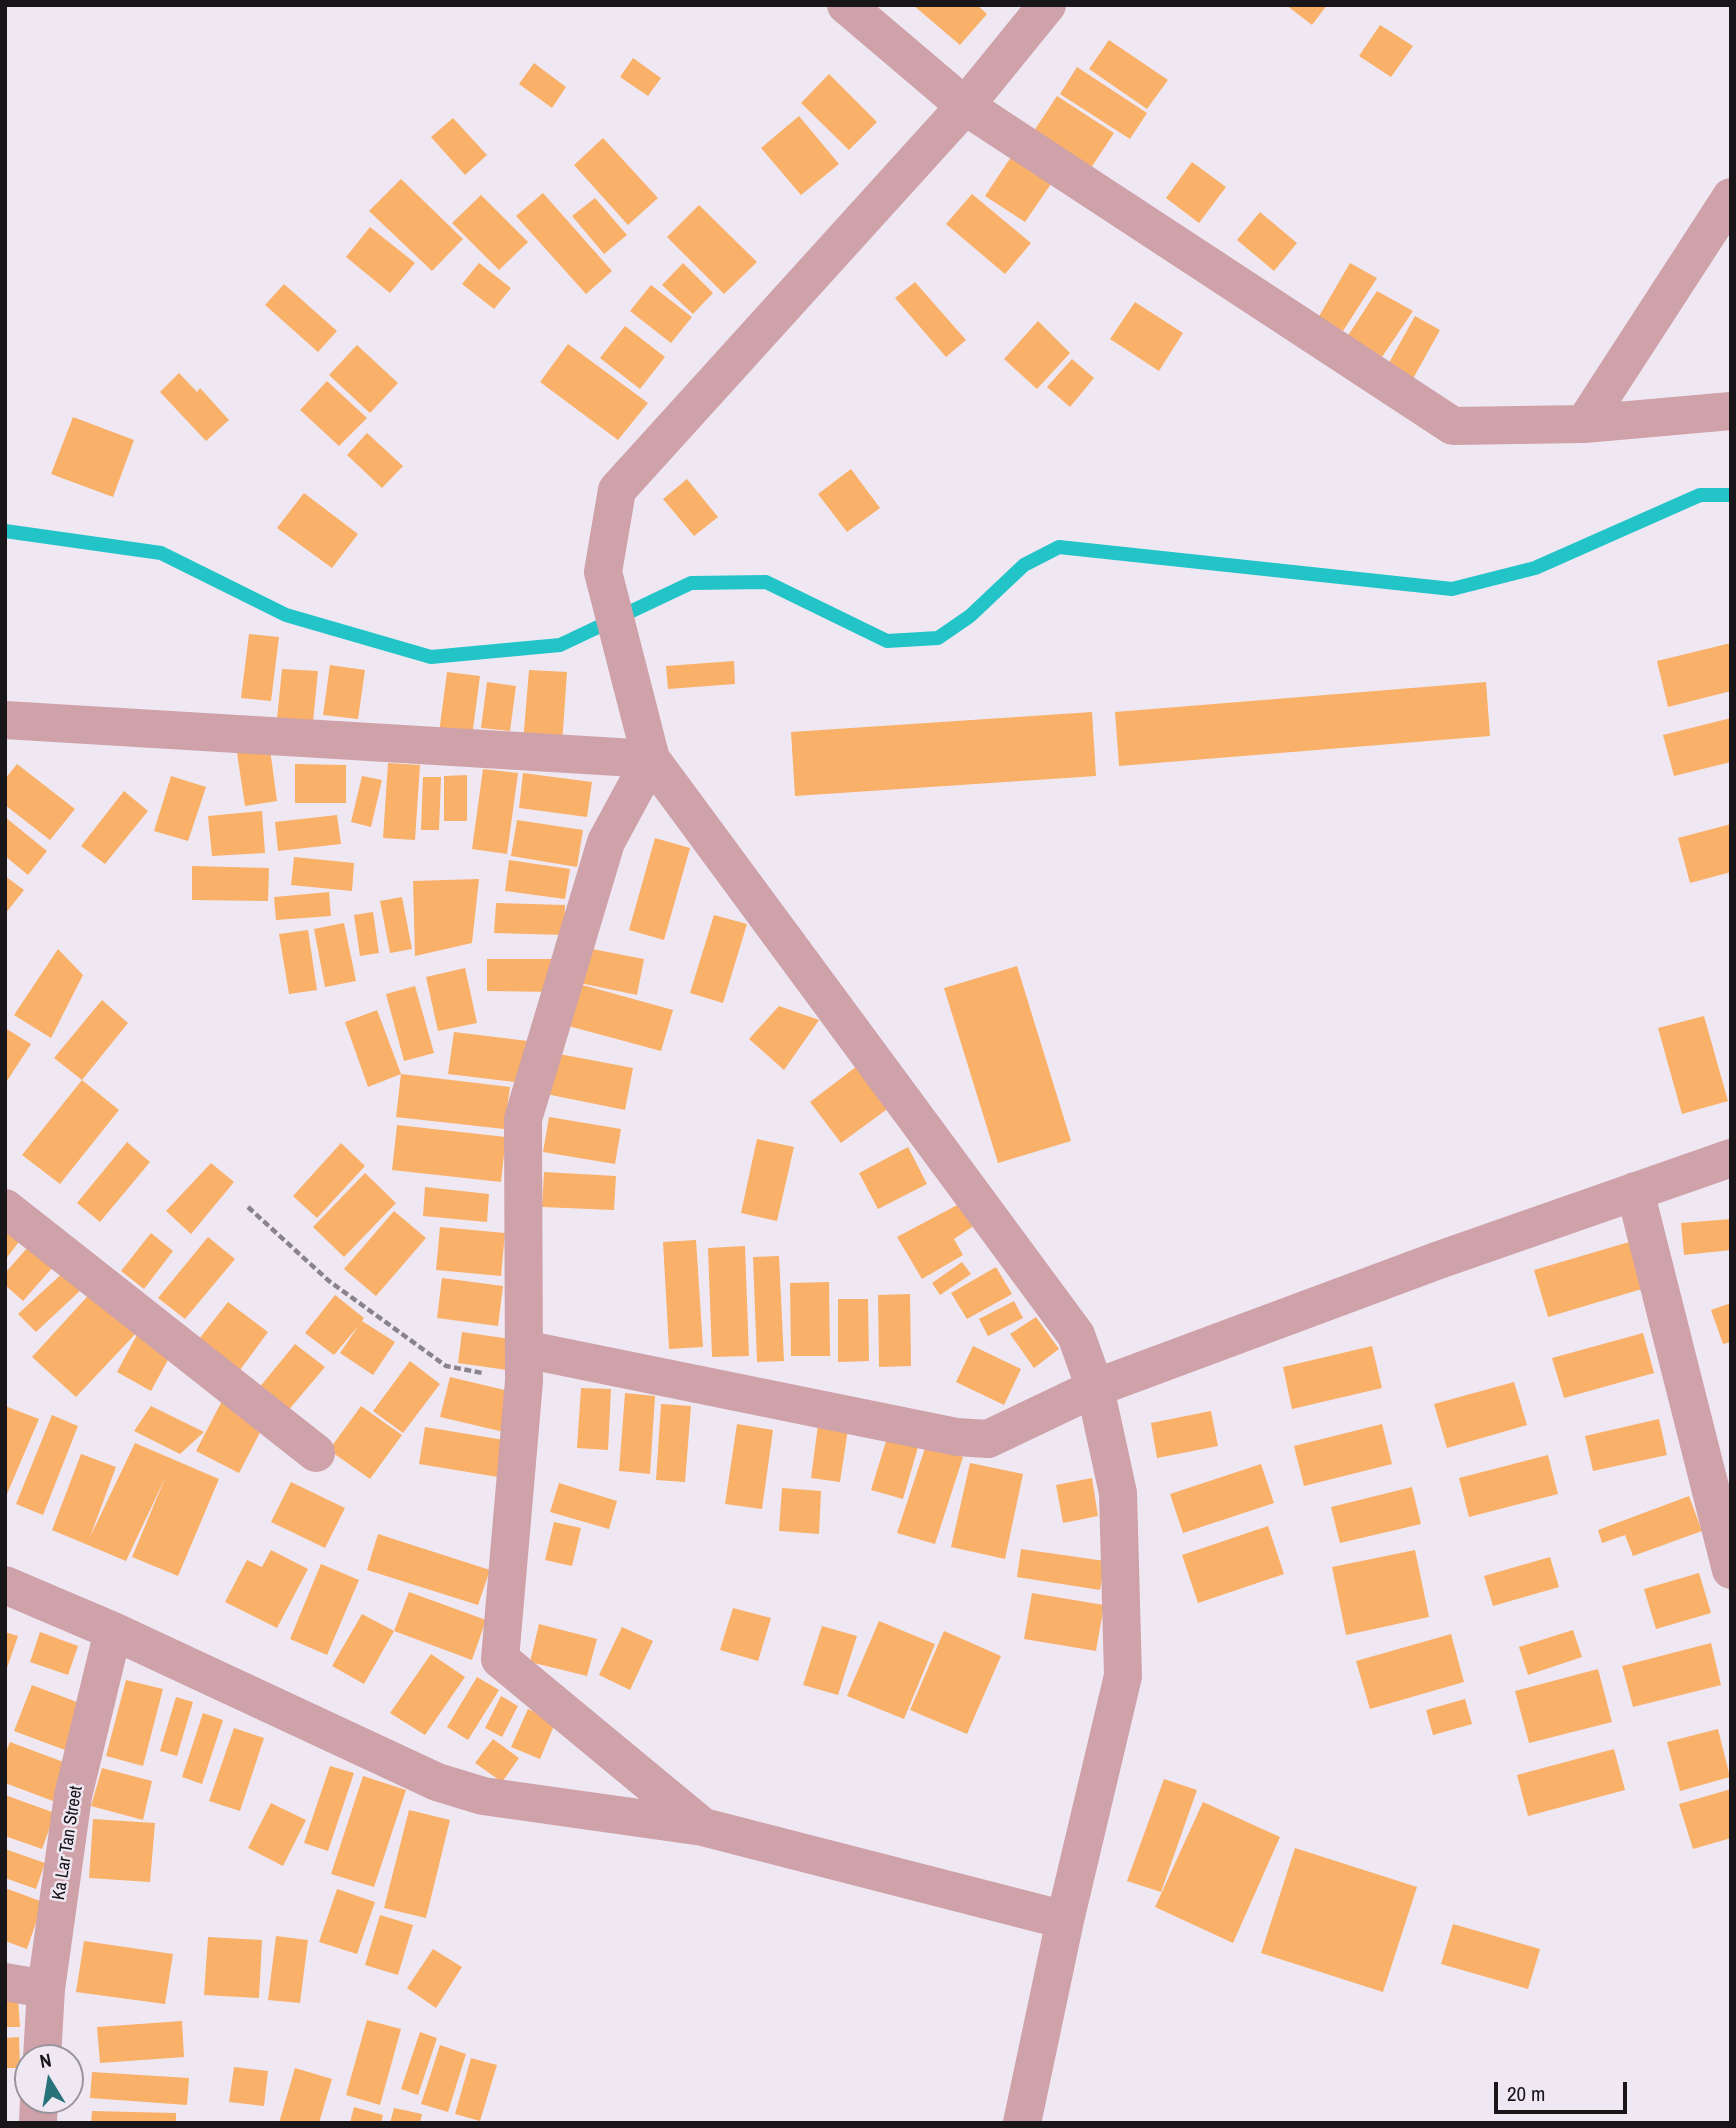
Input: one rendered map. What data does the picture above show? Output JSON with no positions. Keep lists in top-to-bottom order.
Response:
{
  "streets": {
    "street": ["Ka Lar Tan Street"]
  },
  "scale_bar": "20 m",
  "north": "top"
}
